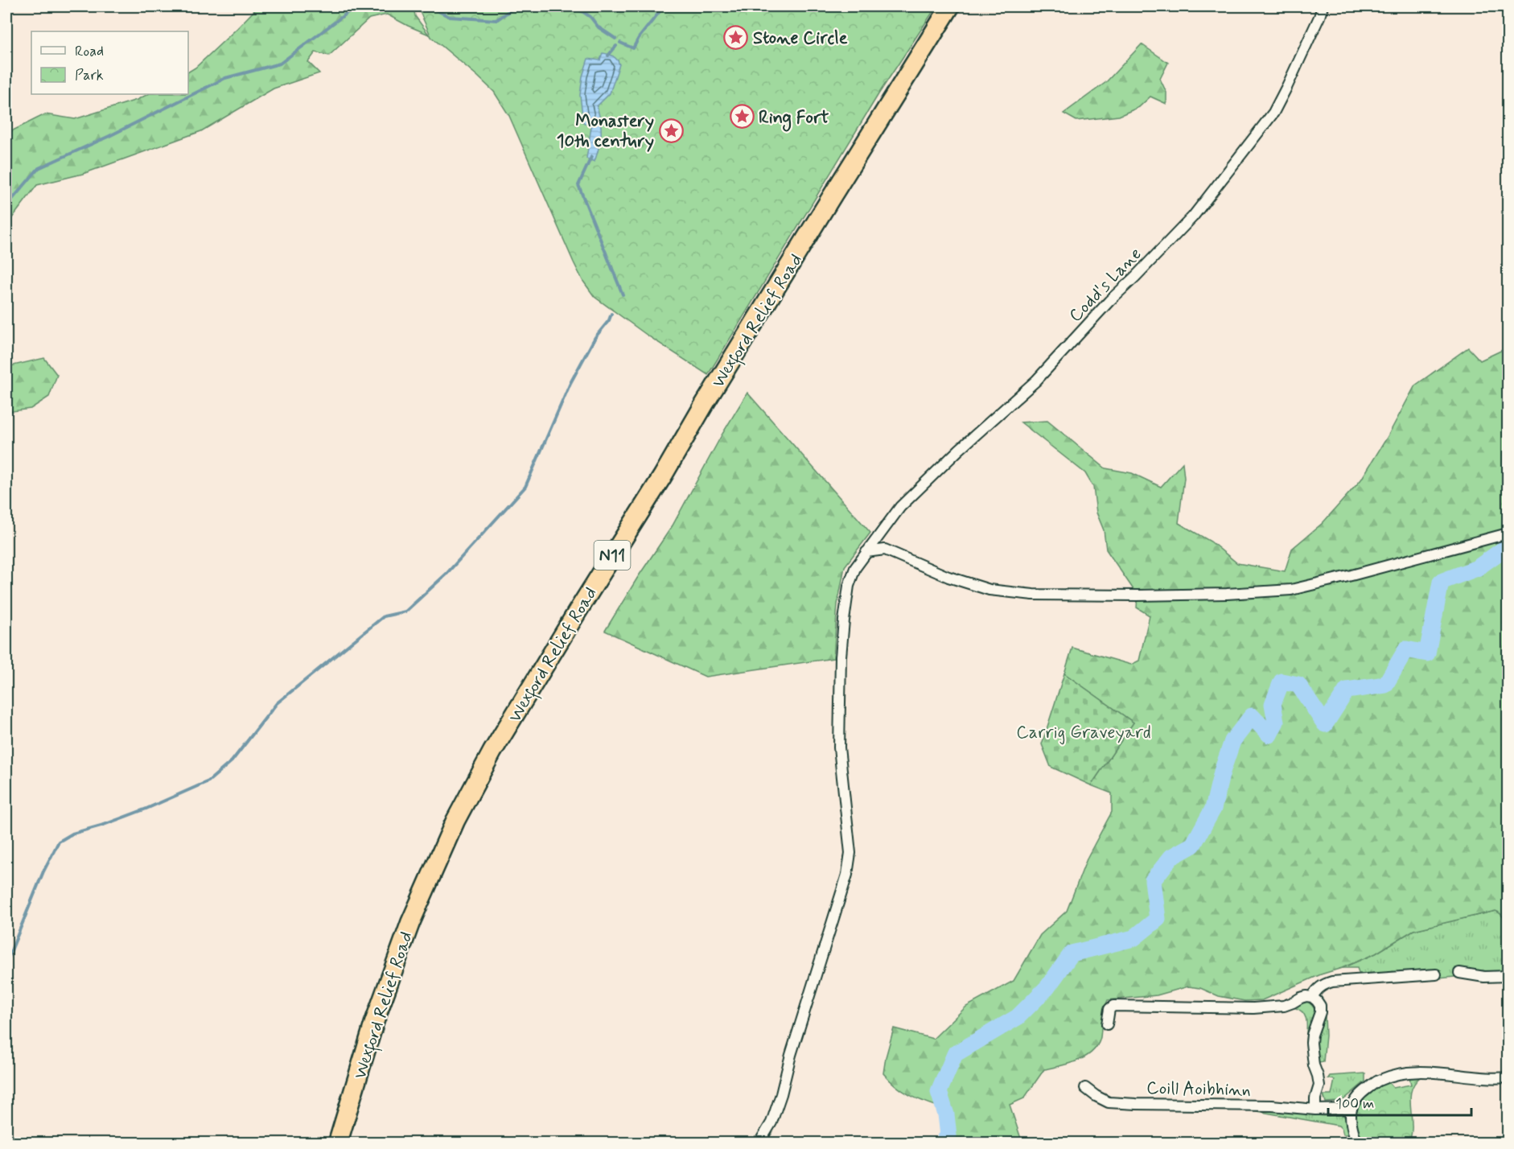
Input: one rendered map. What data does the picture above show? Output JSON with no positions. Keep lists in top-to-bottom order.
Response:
{
  "streets": {
    "highway": ["Wexford Relief Road", "N11"],
    "street": ["Codd's Lane", "Coill Aoibhinn"]
  },
  "parks": ["Carrig Graveyard"],
  "places": {
    "place": ["Stone Circle", "Ring Fort", "Monastery 10th century"]
  },
  "legend": ["Road", "Park"],
  "scale_bar": "100 m"
}
